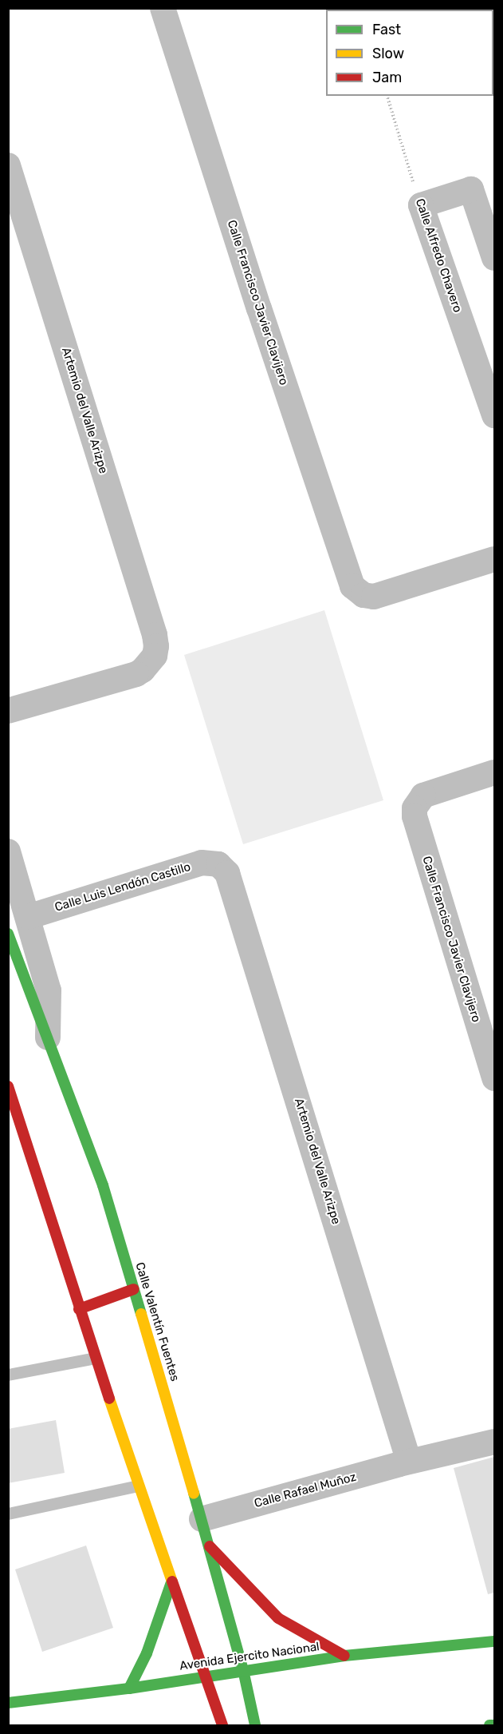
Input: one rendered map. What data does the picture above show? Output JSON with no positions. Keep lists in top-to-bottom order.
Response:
{
  "streets": {
    "main road": ["Calle Valentín Fuentes", "Avenida Ejercito Nacional"],
    "street": [
      "Calle Alfredo Chavero",
      "Calle Francisco Javier Clavijero",
      "Artemio del Valle Arizpe",
      "Calle Luis Lendón Castillo",
      "Calle Rafael Muñoz"
    ]
  },
  "crossings": [
    ["Artemio del Valle Arizpe", "Calle Luis Lendón Castillo"],
    ["Artemio del Valle Arizpe", "Calle Rafael Muñoz"],
    ["Calle Valentín Fuentes", "Calle Rafael Muñoz"],
    ["Calle Valentín Fuentes", "Avenida Ejercito Nacional"]
  ],
  "legend": ["Fast", "Slow", "Jam"]
}
